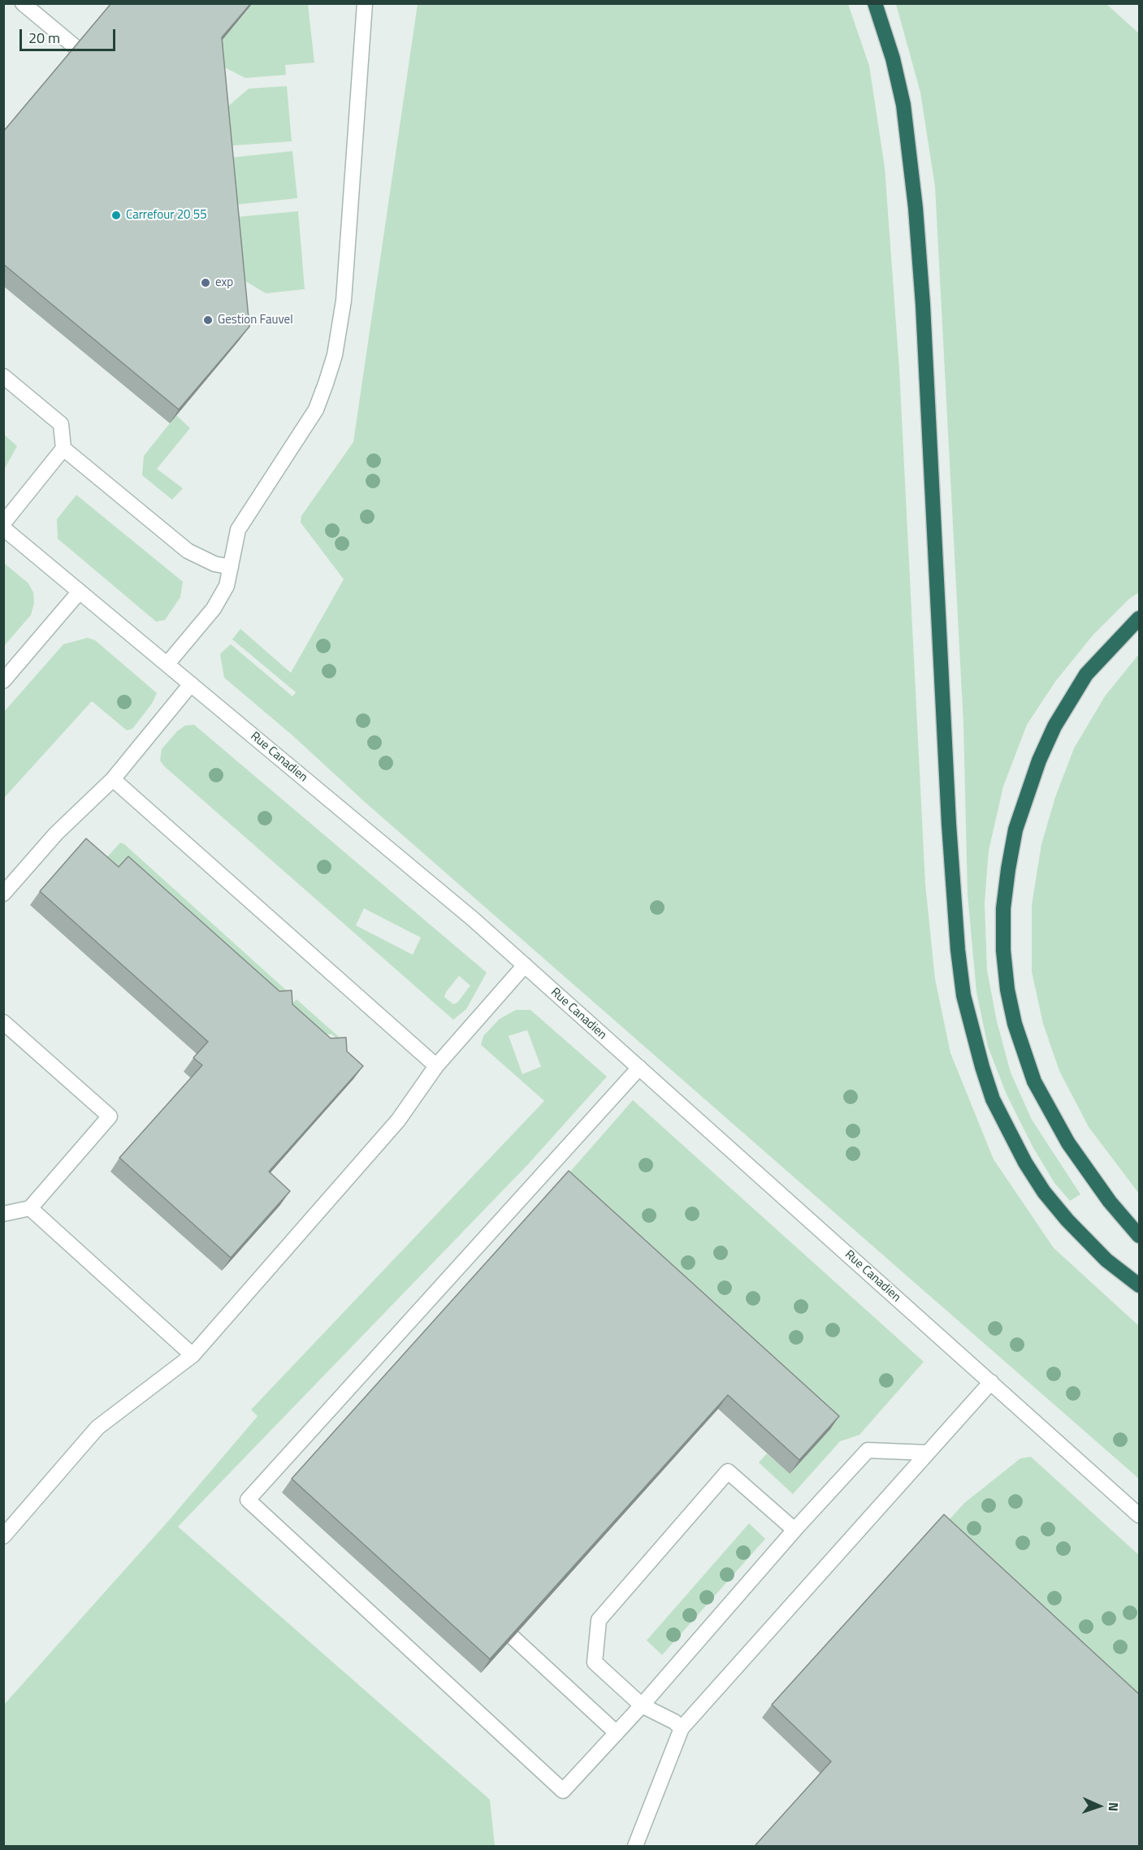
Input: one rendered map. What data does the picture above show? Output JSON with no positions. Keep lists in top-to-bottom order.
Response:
{
  "streets": {
    "street": ["Rue Canadien"]
  },
  "places": ["Carrefour 20 55", "exp", "Gestion Fauvel"],
  "scale_bar": "20 m",
  "north": "right"
}
